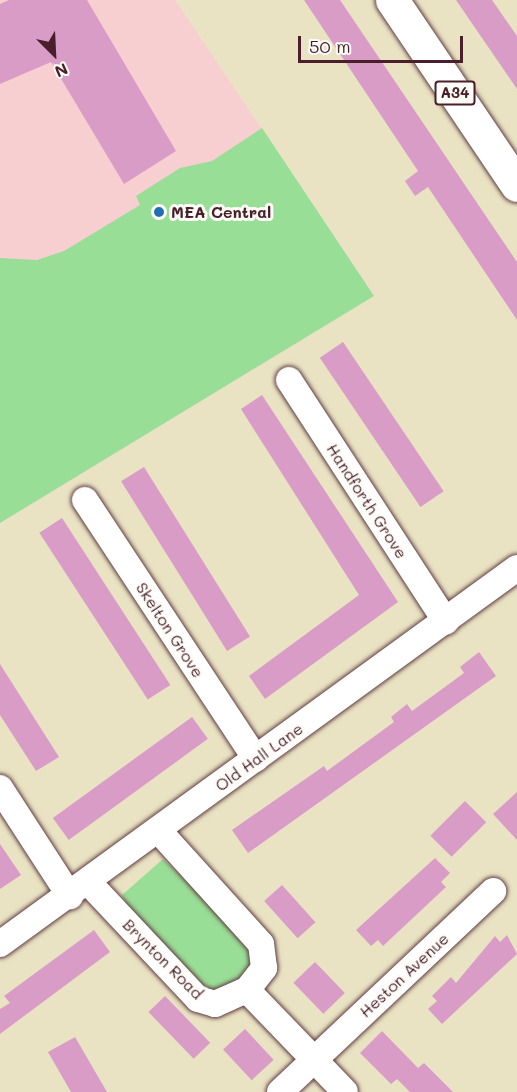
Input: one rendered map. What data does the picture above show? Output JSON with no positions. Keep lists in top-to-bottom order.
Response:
{
  "streets": {
    "highway": ["A34"],
    "street": [
      "Handforth Grove",
      "Skelton Grove",
      "Old Hall Lane",
      "Brynton Road",
      "Heston Avenue"
    ]
  },
  "crossings": [
    ["Handforth Grove", "Old Hall Lane"],
    ["Skelton Grove", "Old Hall Lane"],
    ["Old Hall Lane", "Brynton Road"]
  ],
  "places": ["MEA Central"],
  "scale_bar": "50 m",
  "north": "bottom right"
}
